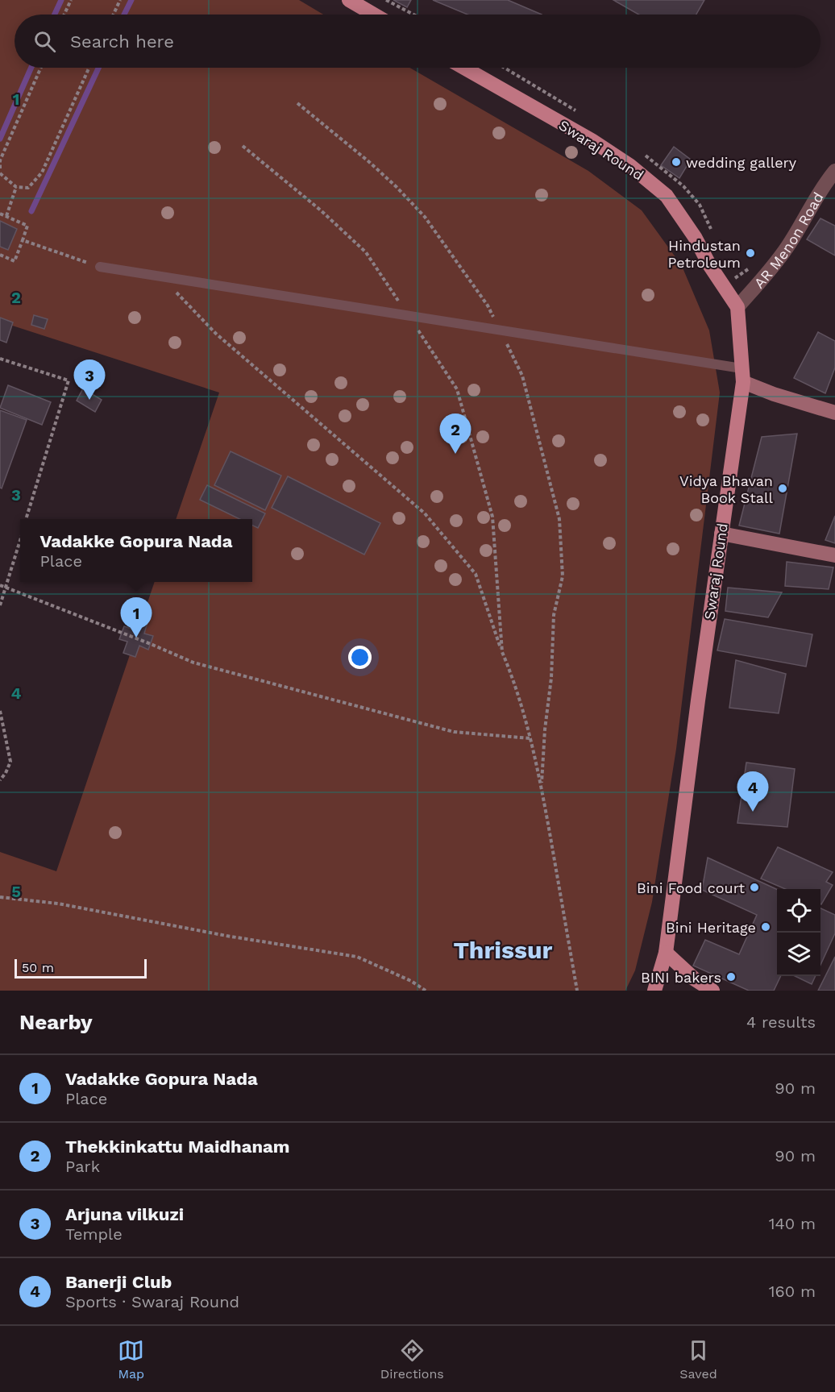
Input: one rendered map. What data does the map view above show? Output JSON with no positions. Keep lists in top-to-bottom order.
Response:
{
  "streets": {
    "main road": ["Swaraj Round"],
    "street": ["AR Menon Road"]
  },
  "crossings": [
    ["Swaraj Round", "AR Menon Road"]
  ],
  "districts": ["Thrissur"],
  "places": [
    "wedding gallery",
    "Hindustan Petroleum",
    "Vidya Bhavan Book Stall",
    "Bini Food court",
    "Bini Heritage",
    "BINI bakers"
  ],
  "scale_bar": "50 m",
  "page": {
    "search": "Search here",
    "pins": [
      "3",
      "2",
      "1",
      "4"
    ],
    "popup": ["Vadakke Gopura Nada", "Place"],
    "scale": "50 m",
    "heading": ["Nearby", "4 results"],
    "list": [
      {
        "mark": "1",
        "name": "Vadakke Gopura Nada",
        "note": "Place",
        "value": "90 m"
      },
      {
        "mark": "2",
        "name": "Thekkinkattu Maidhanam",
        "note": "Park",
        "value": "90 m"
      },
      {
        "mark": "3",
        "name": "Arjuna vilkuzi",
        "note": "Temple",
        "value": "140 m"
      },
      {
        "mark": "4",
        "name": "Banerji Club",
        "note": "Sports · Swaraj Round",
        "value": "160 m"
      }
    ],
    "nav": ["Map", "Directions", "Saved"]
  },
  "grid": {
    "rows": [
      "1",
      "2",
      "3",
      "4",
      "5"
    ]
  }
}
